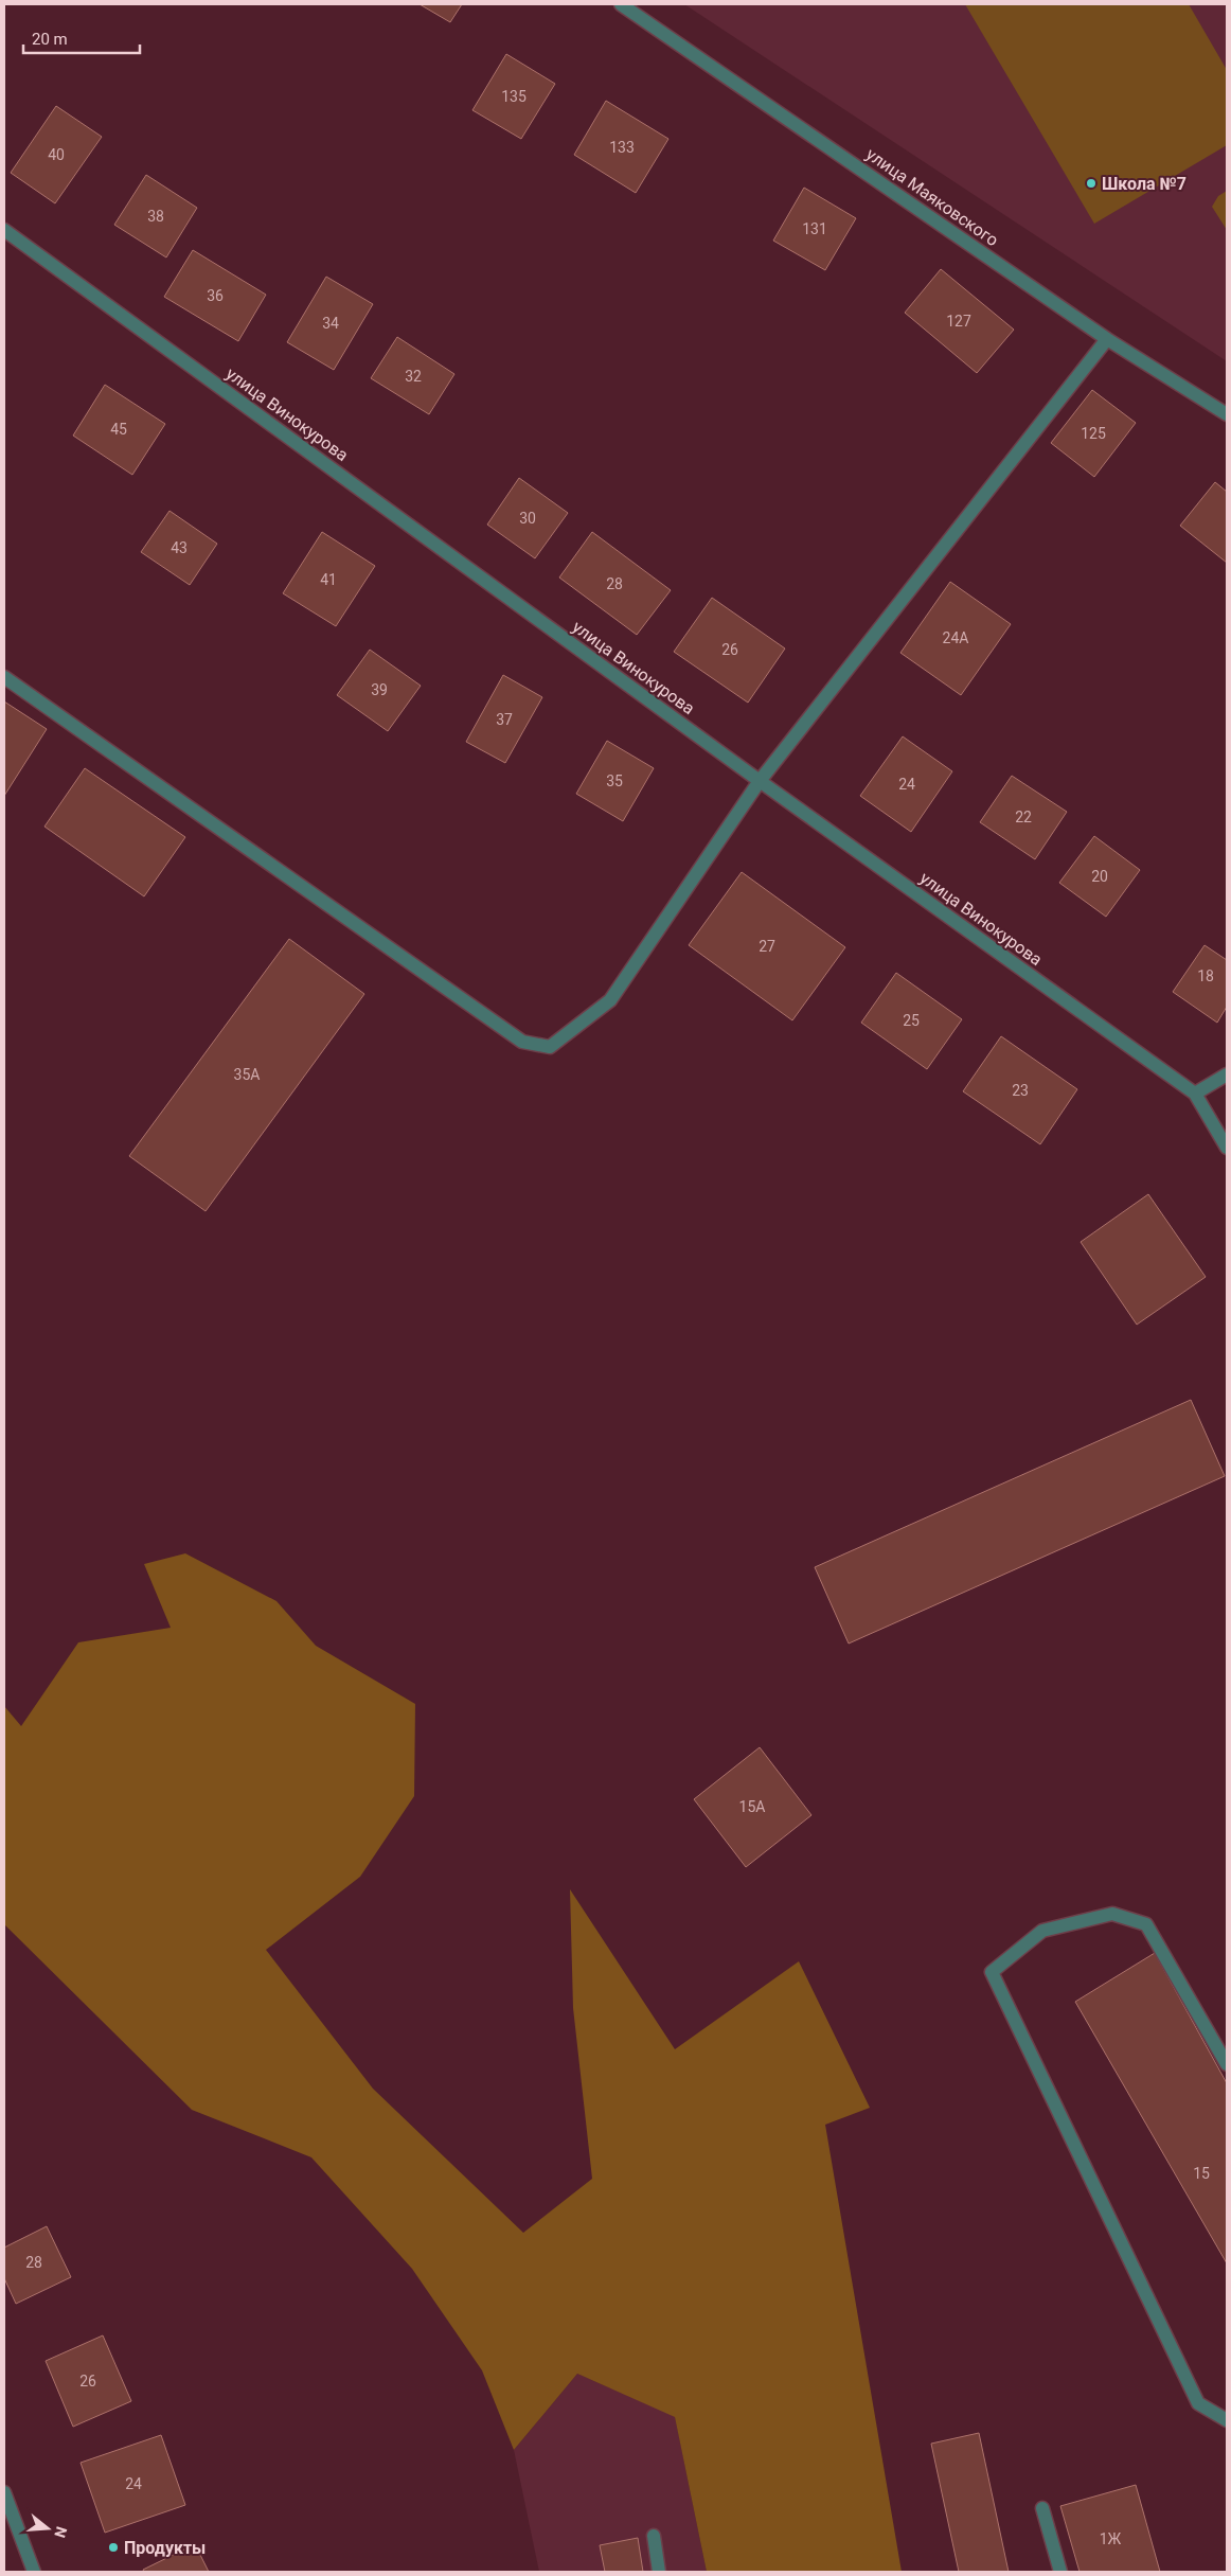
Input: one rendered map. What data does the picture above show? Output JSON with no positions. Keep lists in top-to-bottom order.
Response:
{
  "streets": {
    "street": ["улица Маяковского", "улица Винокурова"]
  },
  "places": ["Школа №7", "Продукты"],
  "house_numbers": [
    "135",
    "133",
    "40",
    "38",
    "131",
    "36",
    "127",
    "34",
    "32",
    "45",
    "125",
    "30",
    "43",
    "41",
    "28",
    "24А",
    "26",
    "39",
    "37",
    "35",
    "24",
    "22",
    "20",
    "27",
    "18",
    "25",
    "35А",
    "23",
    "15А",
    "15",
    "28",
    "26",
    "24",
    "1Ж"
  ],
  "scale_bar": "20 m",
  "north": "right"
}
